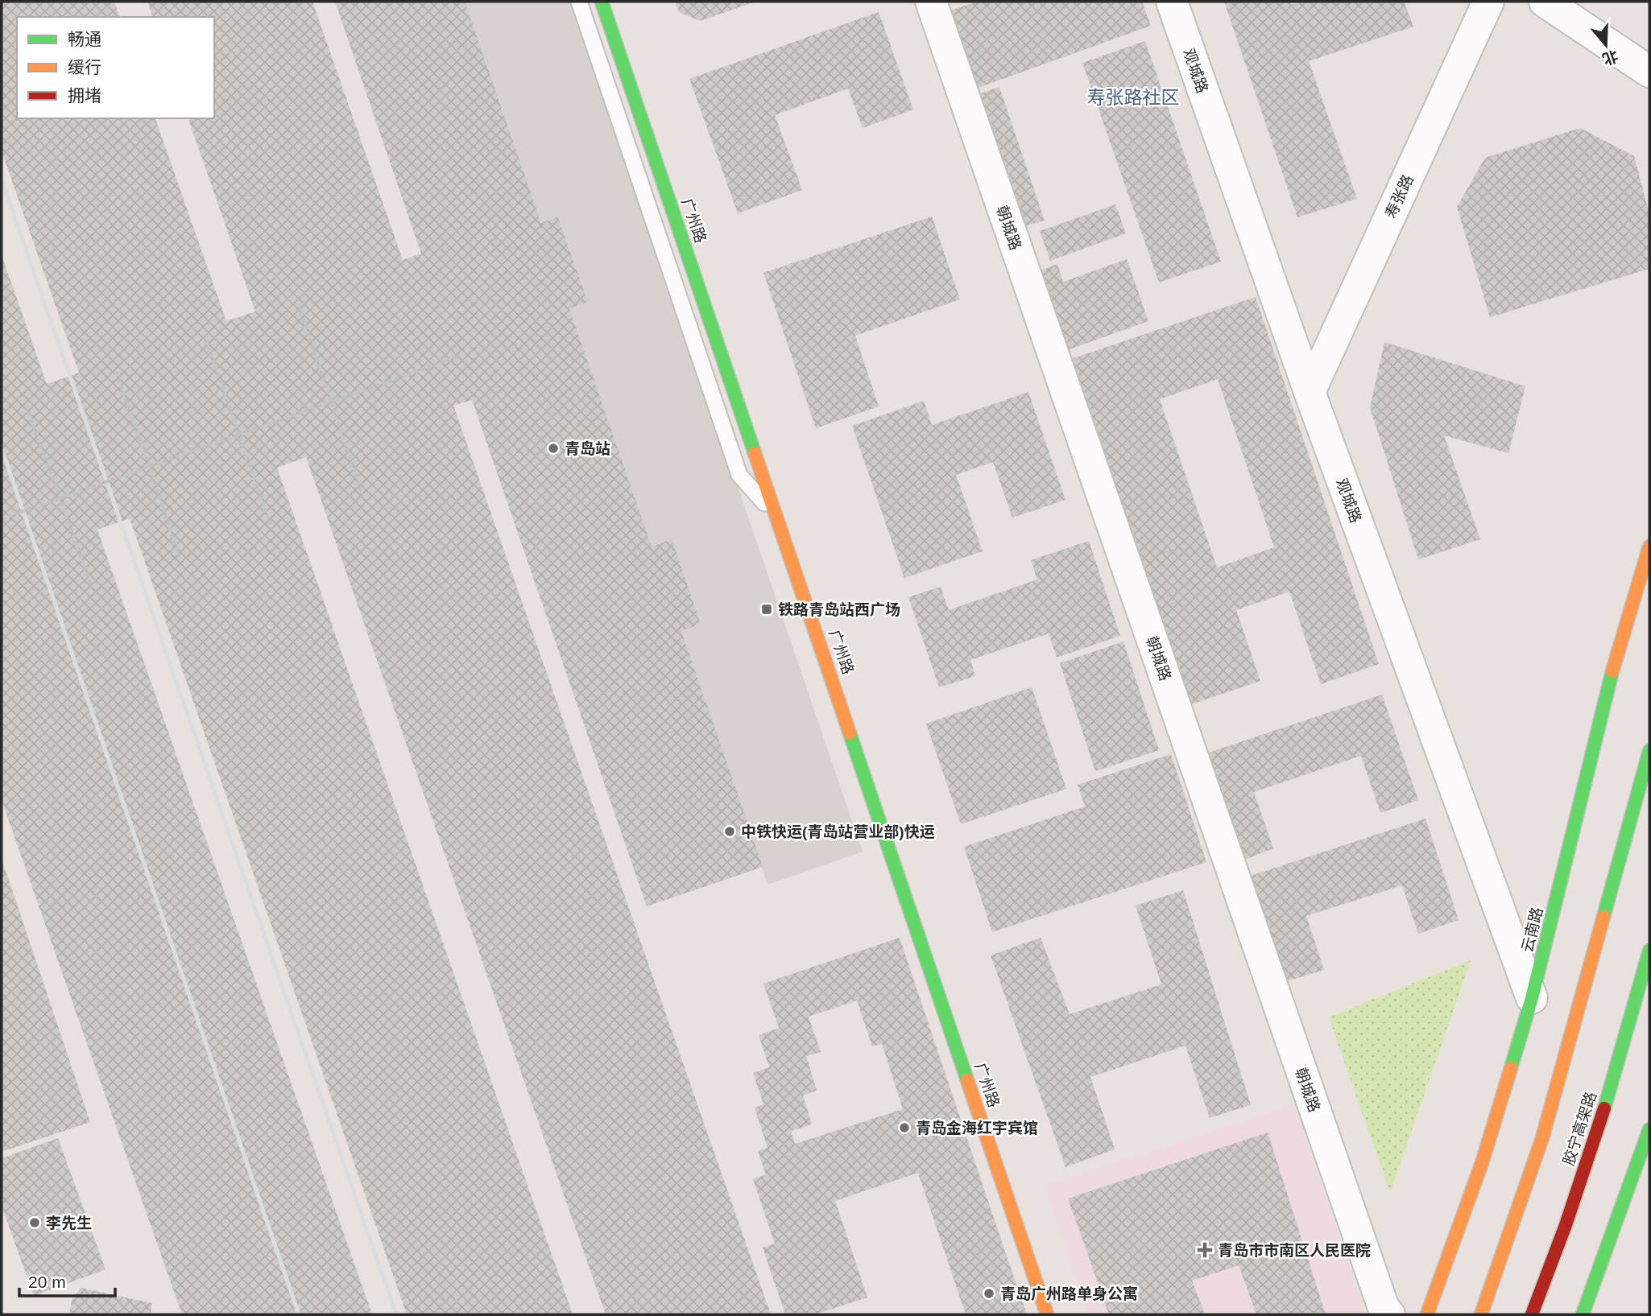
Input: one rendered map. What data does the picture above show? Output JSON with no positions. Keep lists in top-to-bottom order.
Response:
{
  "streets": {
    "main road": ["广州路", "云南路", "胶宁高架路"],
    "street": ["观城路", "寿张路", "朝城路"]
  },
  "crossings": [
    ["观城路", "寿张路"],
    ["观城路", "云南路"]
  ],
  "districts": ["寿张路社区"],
  "places": {
    "other": [
      "青岛站",
      "中铁快运(青岛站营业部)快运",
      "青岛金海红宇宾馆",
      "李先生",
      "青岛广州路单身公寓"
    ],
    "transit": ["铁路青岛站西广场"],
    "health": ["青岛市市南区人民医院"]
  },
  "legend": ["畅通", "缓行", "拥堵"],
  "scale_bar": "20 m",
  "north": "bottom"
}
